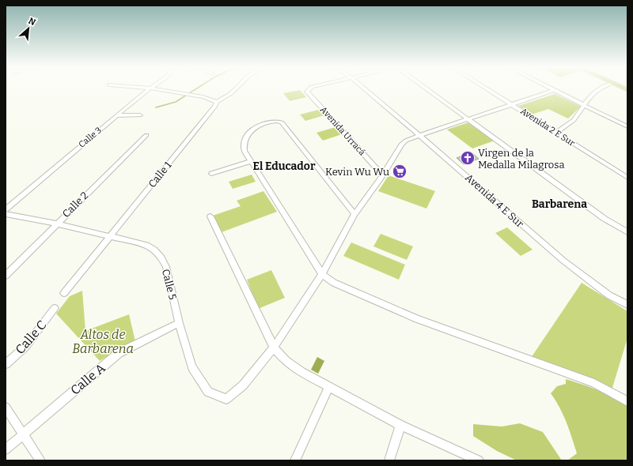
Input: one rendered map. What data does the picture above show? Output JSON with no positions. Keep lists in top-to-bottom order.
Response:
{
  "streets": {
    "street": [
      "Avenida 2 E Sur",
      "Avenida Urracá",
      "Calle 3",
      "Calle 1",
      "Avenida 4 E Sur",
      "Calle 2",
      "Calle 5",
      "Calle C",
      "Calle A"
    ]
  },
  "crossings": [
    ["Calle 1", "Calle 5"],
    ["Calle 2", "Calle 5"],
    ["Calle 5", "Calle A"]
  ],
  "districts": ["El Educador", "Barbarena"],
  "parks": ["Altos de Barbarena"],
  "places": {
    "church": ["Virgen de la Medalla Milagrosa"],
    "supermarket": ["Kevin Wu Wu"]
  },
  "north": "top right"
}
